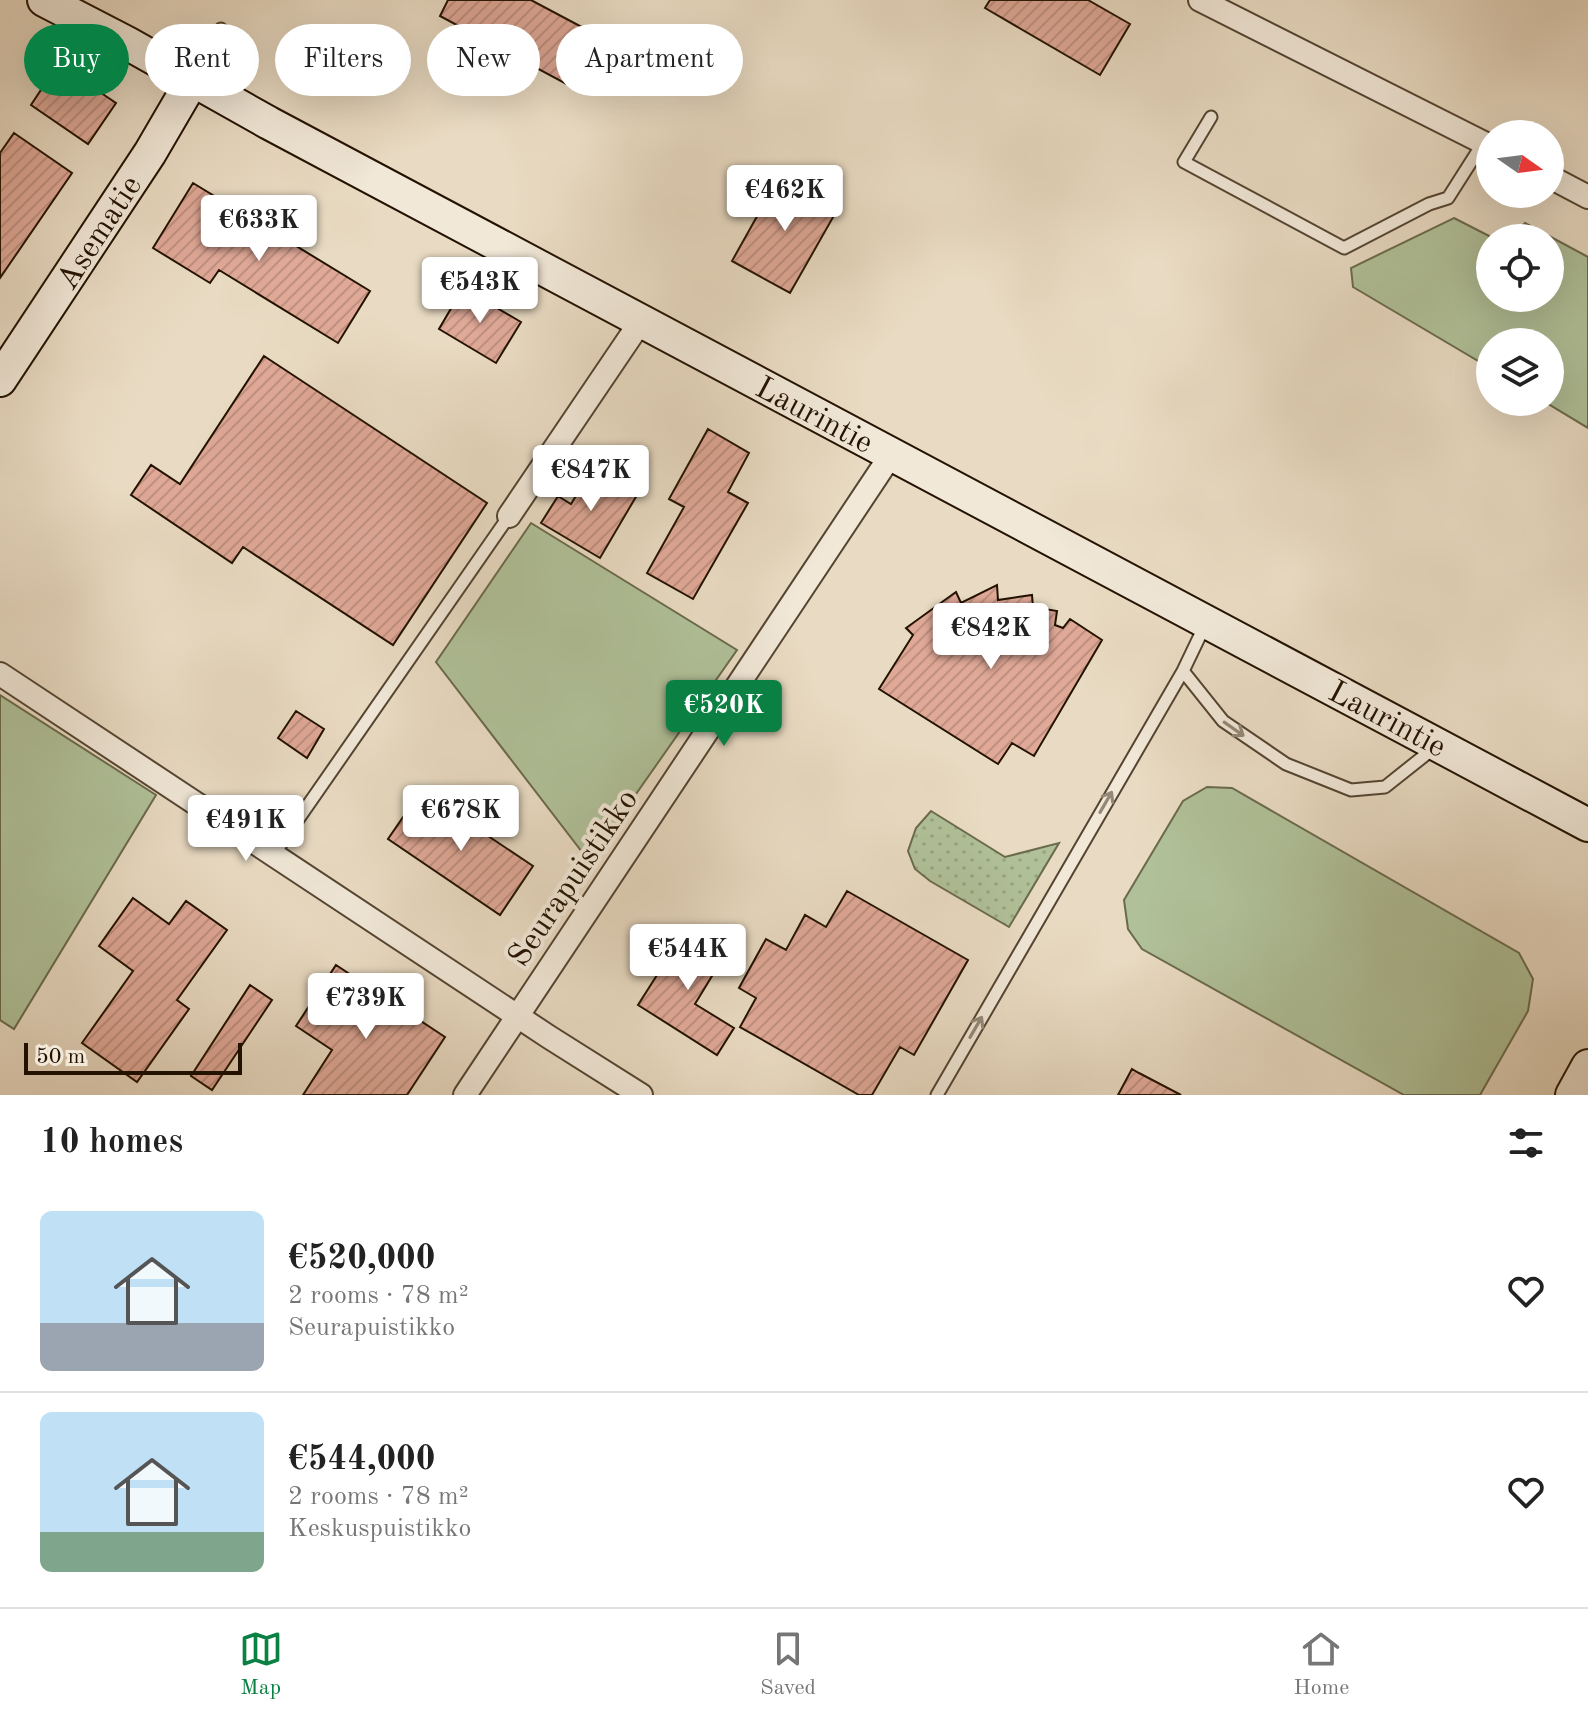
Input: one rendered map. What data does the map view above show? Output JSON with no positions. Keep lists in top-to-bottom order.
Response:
{
  "streets": {
    "street": ["Asematie", "Laurintie", "Seurapuistikko"]
  },
  "crossings": [
    ["Laurintie", "Seurapuistikko"]
  ],
  "scale_bar": "50 m",
  "north": "right",
  "page": {
    "chip": [
      "Buy",
      "Rent",
      "Filters",
      "New",
      "Apartment"
    ],
    "price": [
      "€462K",
      "€633K",
      "€543K",
      "€847K",
      "€842K",
      "€520K",
      "€678K",
      "€491K",
      "€544K",
      "€739K"
    ],
    "scale": "50 m",
    "heading": "10 homes",
    "list": [
      {
        "name": "€520,000",
        "note": "2 rooms · 78 m² · Seurapuistikko"
      },
      {
        "name": "€544,000",
        "note": "2 rooms · 78 m² · Keskuspuistikko"
      }
    ],
    "tabs": ["Map", "Saved", "Home"]
  }
}
